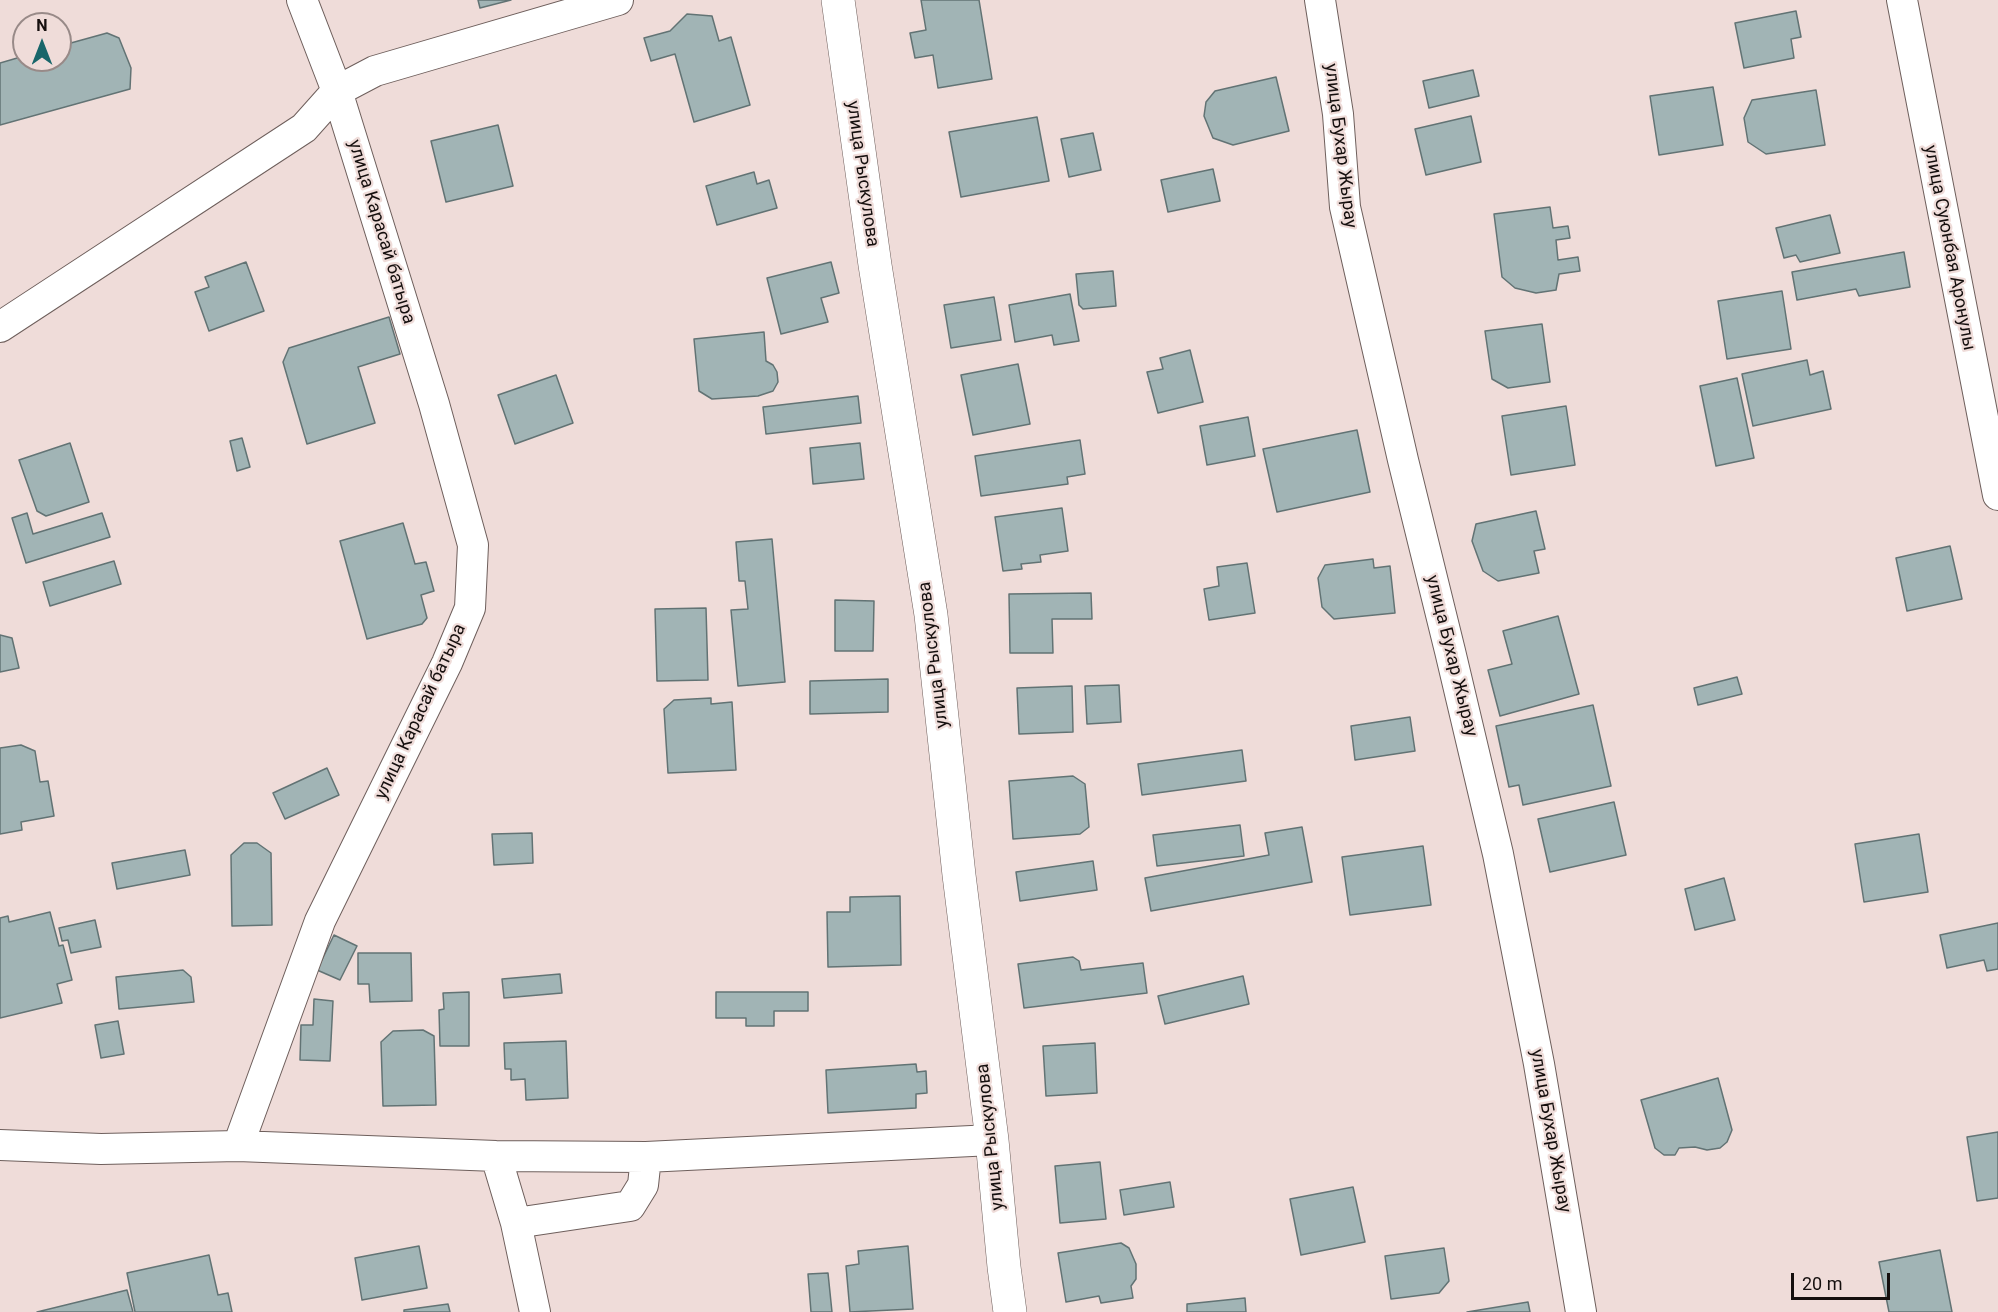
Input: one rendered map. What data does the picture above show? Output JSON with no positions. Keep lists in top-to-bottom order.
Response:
{
  "streets": {
    "street": [
      "улица Бухар Жырау",
      "улица Рыскулова",
      "улица Карасай батыра",
      "улица Суюнбая Аронулы"
    ]
  },
  "scale_bar": "20 m",
  "north": "top"
}
